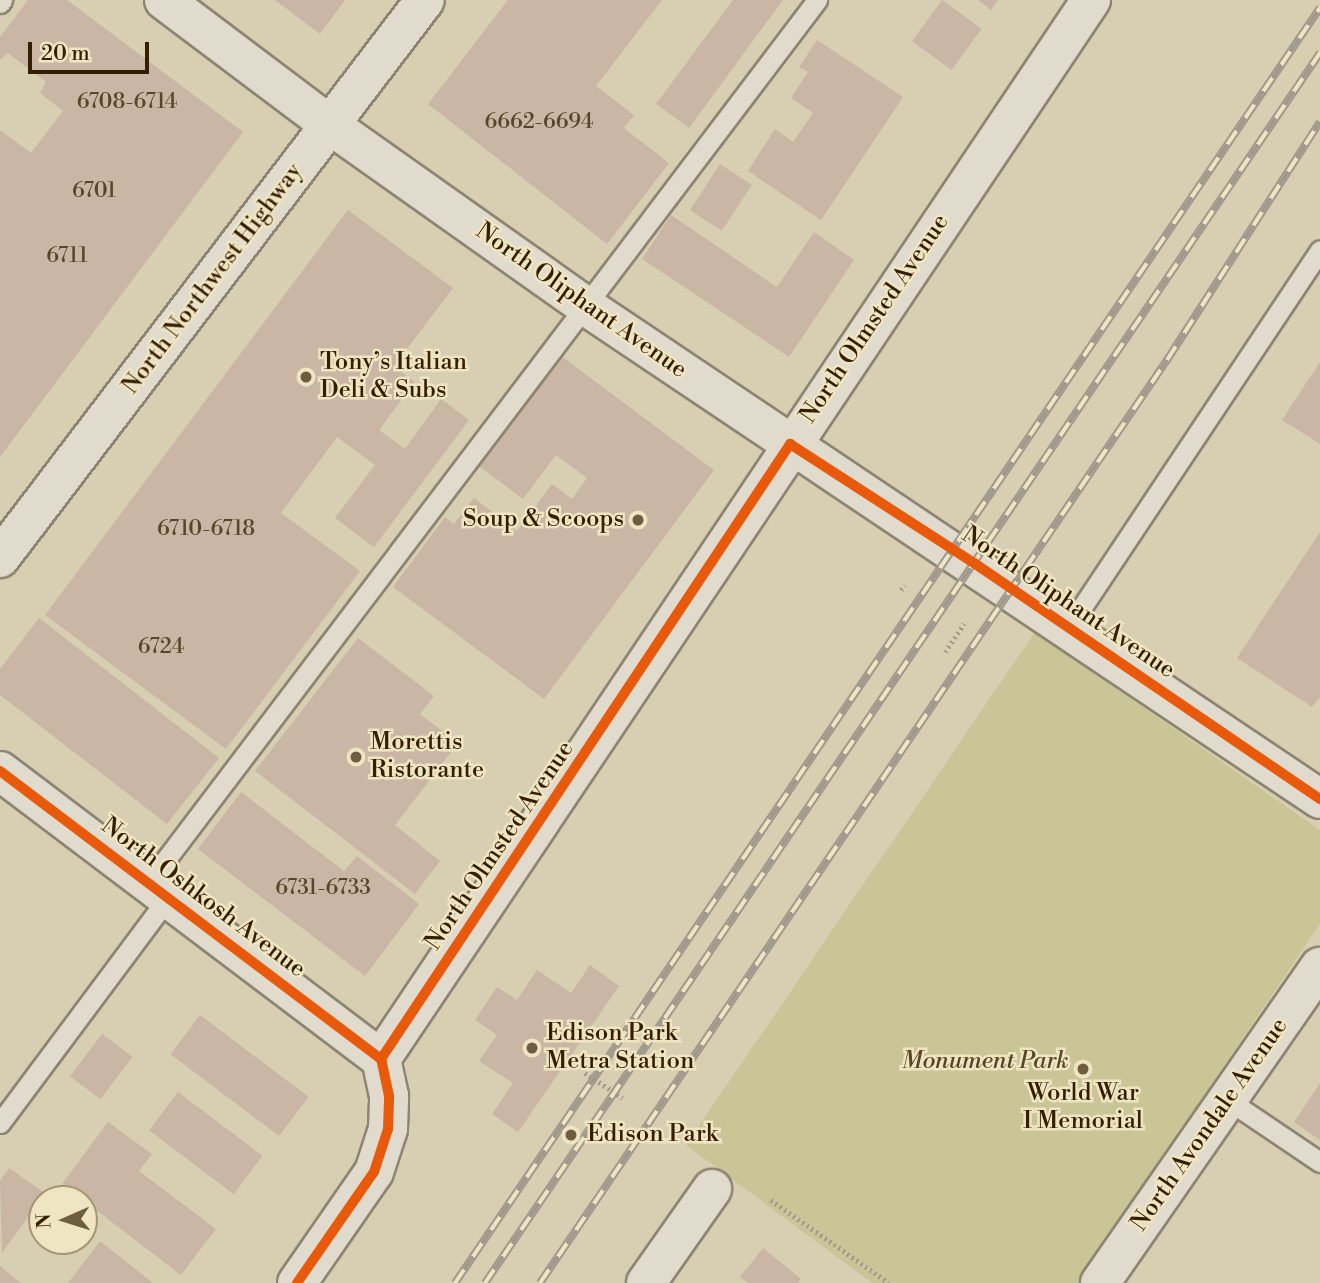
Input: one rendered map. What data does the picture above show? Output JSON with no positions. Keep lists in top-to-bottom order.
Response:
{
  "streets": {
    "street": [
      "North Northwest Highway",
      "North Oliphant Avenue",
      "North Olmsted Avenue",
      "North Oshkosh Avenue",
      "North Avondale Avenue"
    ]
  },
  "crossings": [
    ["North Northwest Highway", "North Oliphant Avenue"],
    ["North Oliphant Avenue", "North Olmsted Avenue"],
    ["North Olmsted Avenue", "North Oshkosh Avenue"]
  ],
  "parks": ["Monument Park"],
  "places": [
    "Tony’s Italian Deli & Subs",
    "Soup & Scoops",
    "Morettis Ristorante",
    "Edison Park Metra Station",
    "World War I Memorial",
    "Edison Park"
  ],
  "house_numbers": [
    "6708-6714",
    "6662-6694",
    "6701",
    "6711",
    "6710-6718",
    "6724",
    "6731-6733"
  ],
  "scale_bar": "20 m",
  "north": "left"
}
